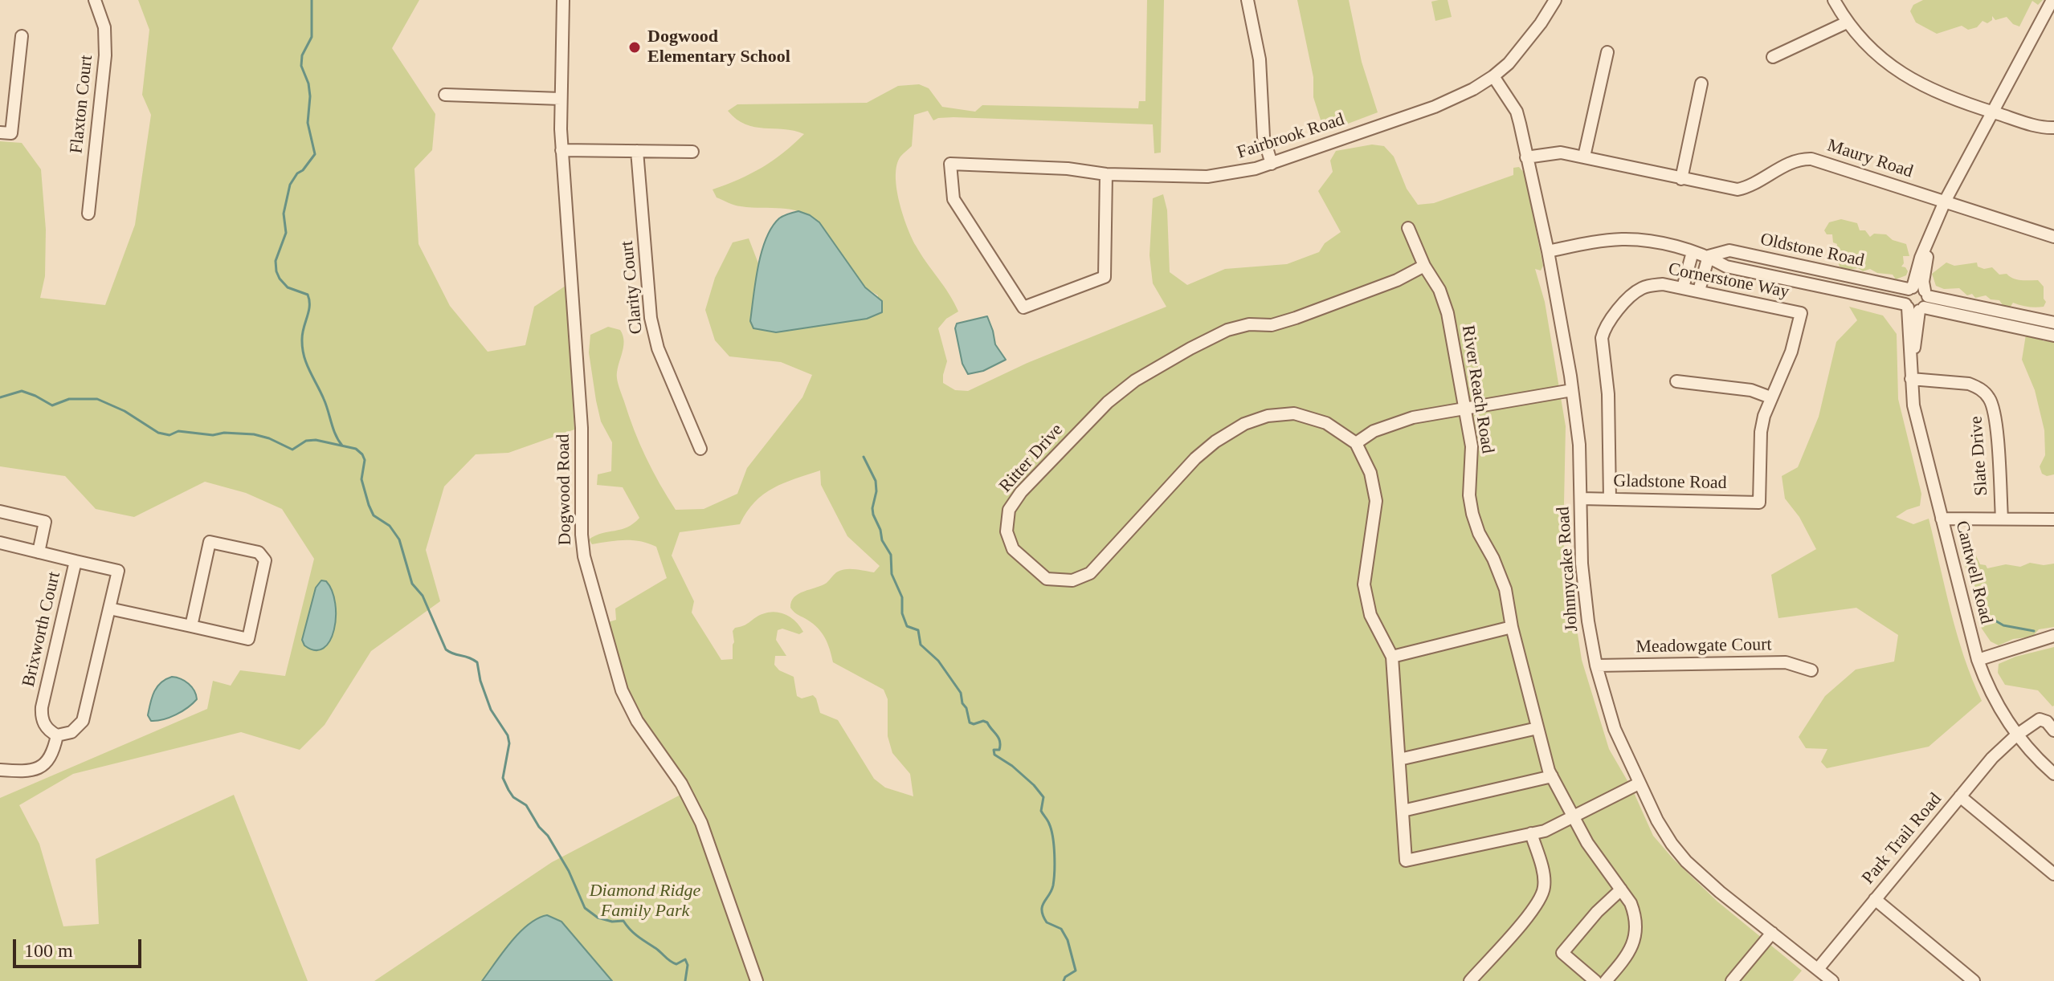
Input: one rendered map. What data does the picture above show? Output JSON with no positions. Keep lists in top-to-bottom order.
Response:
{
  "streets": {
    "street": [
      "Flaxton Court",
      "Fairbrook Road",
      "Maury Road",
      "Oldstone Road",
      "Cornerstone Way",
      "Clarity Court",
      "River Reach Road",
      "Slate Drive",
      "Ritter Drive",
      "Gladstone Road",
      "Dogwood Road",
      "Johnnycake Road",
      "Cantwell Road",
      "Brixworth Court",
      "Meadowgate Court",
      "Park Trail Road"
    ]
  },
  "crossings": [
    ["Fairbrook Road", "Johnnycake Road"],
    ["Maury Road", "Johnnycake Road"],
    ["Oldstone Road", "Johnnycake Road"],
    ["Oldstone Road", "Cantwell Road"],
    ["Cornerstone Way", "Gladstone Road"],
    ["River Reach Road", "Ritter Drive"],
    ["Slate Drive", "Cantwell Road"],
    ["Gladstone Road", "Johnnycake Road"],
    ["Johnnycake Road", "Meadowgate Court"],
    ["Johnnycake Road", "Park Trail Road"],
    ["Cantwell Road", "Park Trail Road"]
  ],
  "parks": ["Diamond Ridge Family Park"],
  "places": ["Dogwood Elementary School"],
  "scale_bar": "100 m"
}
